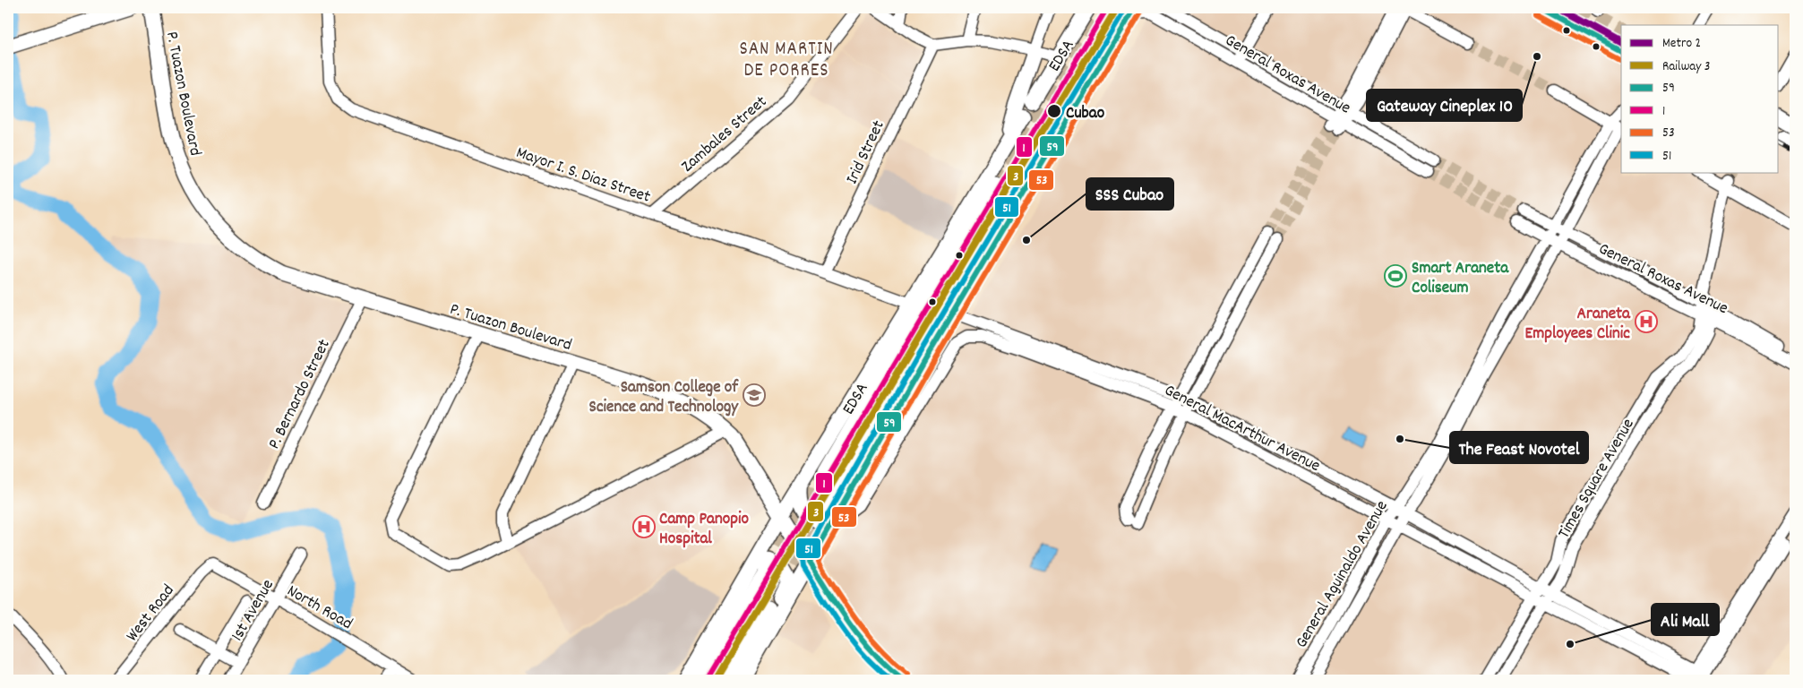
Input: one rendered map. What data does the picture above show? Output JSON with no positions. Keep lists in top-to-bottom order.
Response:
{
  "streets": {
    "highway": ["EDSA"],
    "main road": ["P. Tuazon Boulevard"],
    "street": [
      "General Roxas Avenue",
      "Zambales Street",
      "Irid Street",
      "Mayor I. S. Diaz Street",
      "P. Bernardo Street",
      "General MacArthur Avenue",
      "Times Square Avenue",
      "General Aguinaldo Avenue",
      "North Road",
      "1st Avenue",
      "West Road"
    ]
  },
  "crossings": [
    ["EDSA", "P. Tuazon Boulevard"],
    ["EDSA", "Mayor I. S. Diaz Street"],
    ["EDSA", "General MacArthur Avenue"],
    ["General Roxas Avenue", "Times Square Avenue"],
    ["General Roxas Avenue", "General Aguinaldo Avenue"],
    ["P. Tuazon Boulevard", "P. Bernardo Street"],
    ["Zambales Street", "Mayor I. S. Diaz Street"],
    ["Irid Street", "Mayor I. S. Diaz Street"],
    ["General MacArthur Avenue", "Times Square Avenue"],
    ["General MacArthur Avenue", "General Aguinaldo Avenue"],
    ["North Road", "1st Avenue"],
    ["North Road", "West Road"]
  ],
  "districts": ["SAN MARTIN DE PORRES"],
  "places": {
    "other": [
      "Gateway Cineplex 10",
      "Cubao",
      "SSS Cubao",
      "The Feast Novotel",
      "Ali Mall"
    ],
    "sports": ["Smart Araneta Coliseum"],
    "hospital": ["Araneta Employees Clinic", "Camp Panopio Hospital"],
    "school or university": ["Samson College of Science and Technology"]
  },
  "lines": [
    "metro line 2",
    "rail line 3",
    "transit line 59",
    "transit line 1",
    "transit line 51",
    "transit line 53"
  ],
  "legend": [
    "Metro 2",
    "Railway 3",
    "59",
    "1",
    "53",
    "51"
  ]
}
